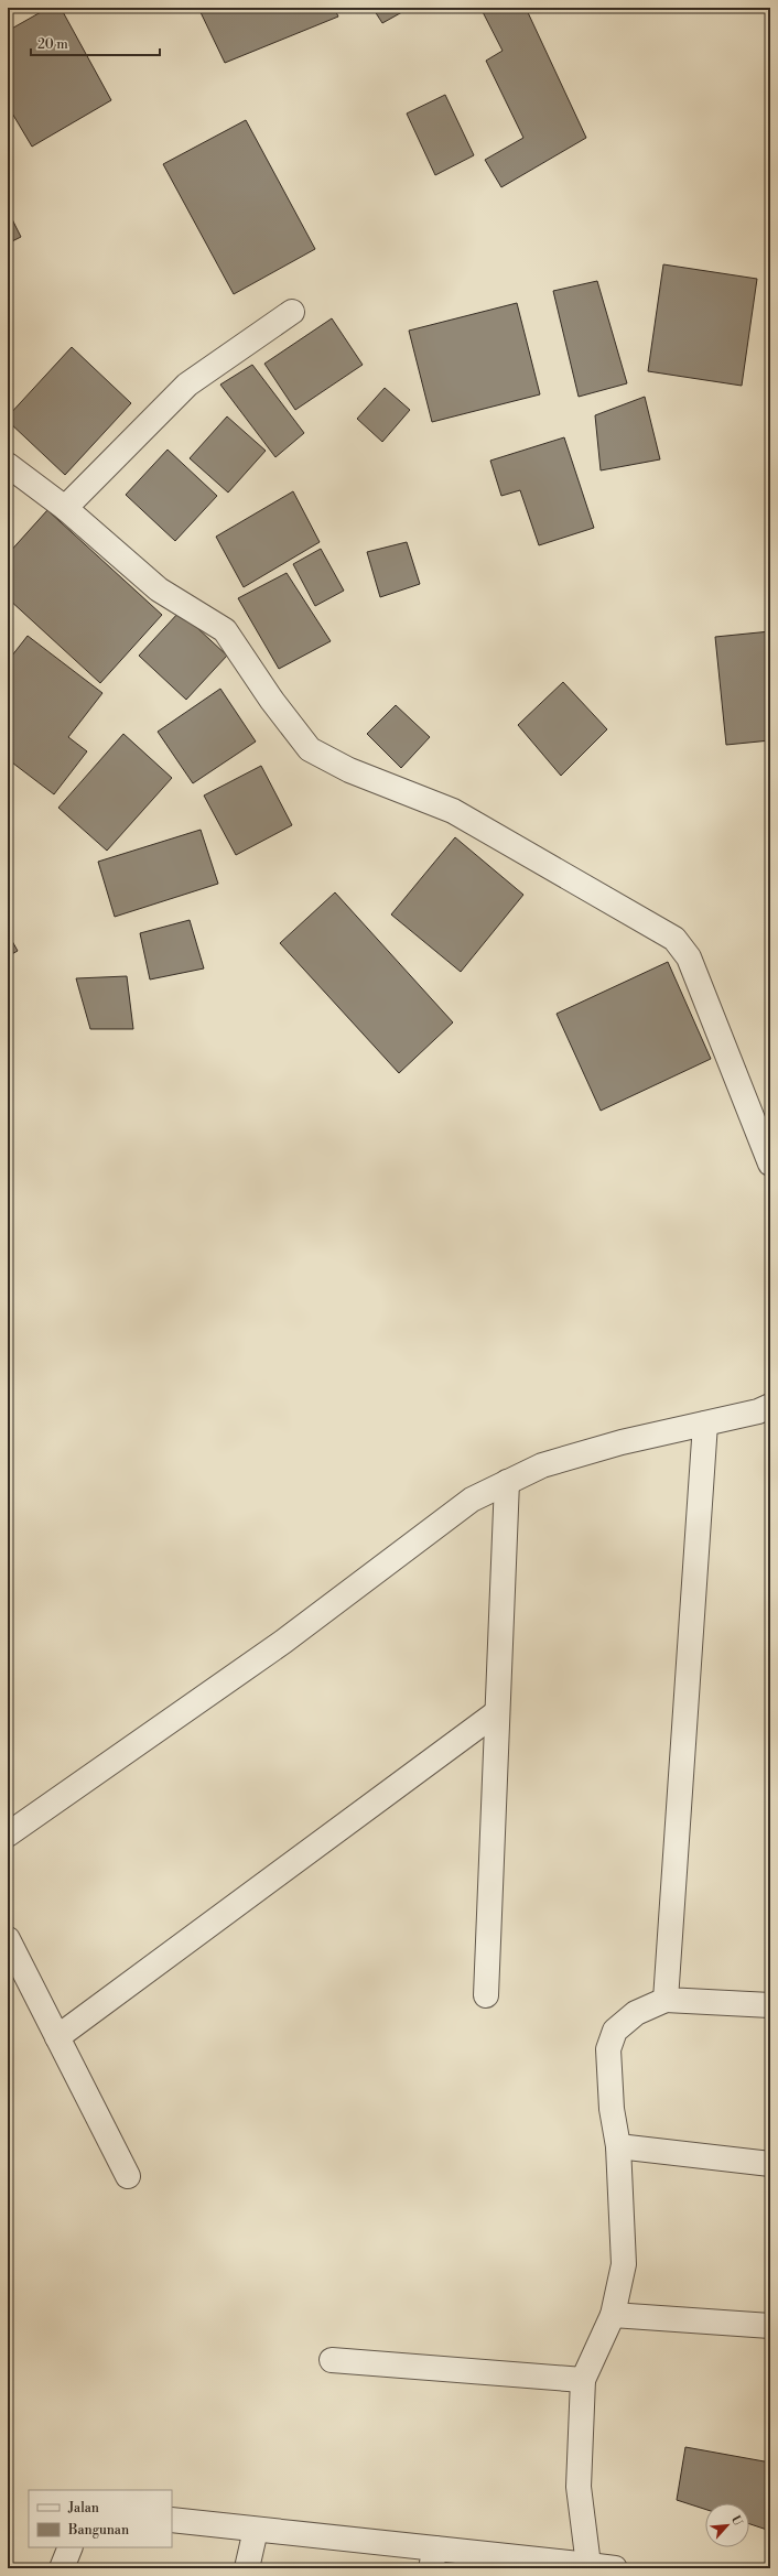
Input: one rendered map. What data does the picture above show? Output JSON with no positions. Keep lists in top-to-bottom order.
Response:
{
  "legend": ["Jalan", "Bangunan"],
  "scale_bar": "20 m",
  "north": "top right"
}
